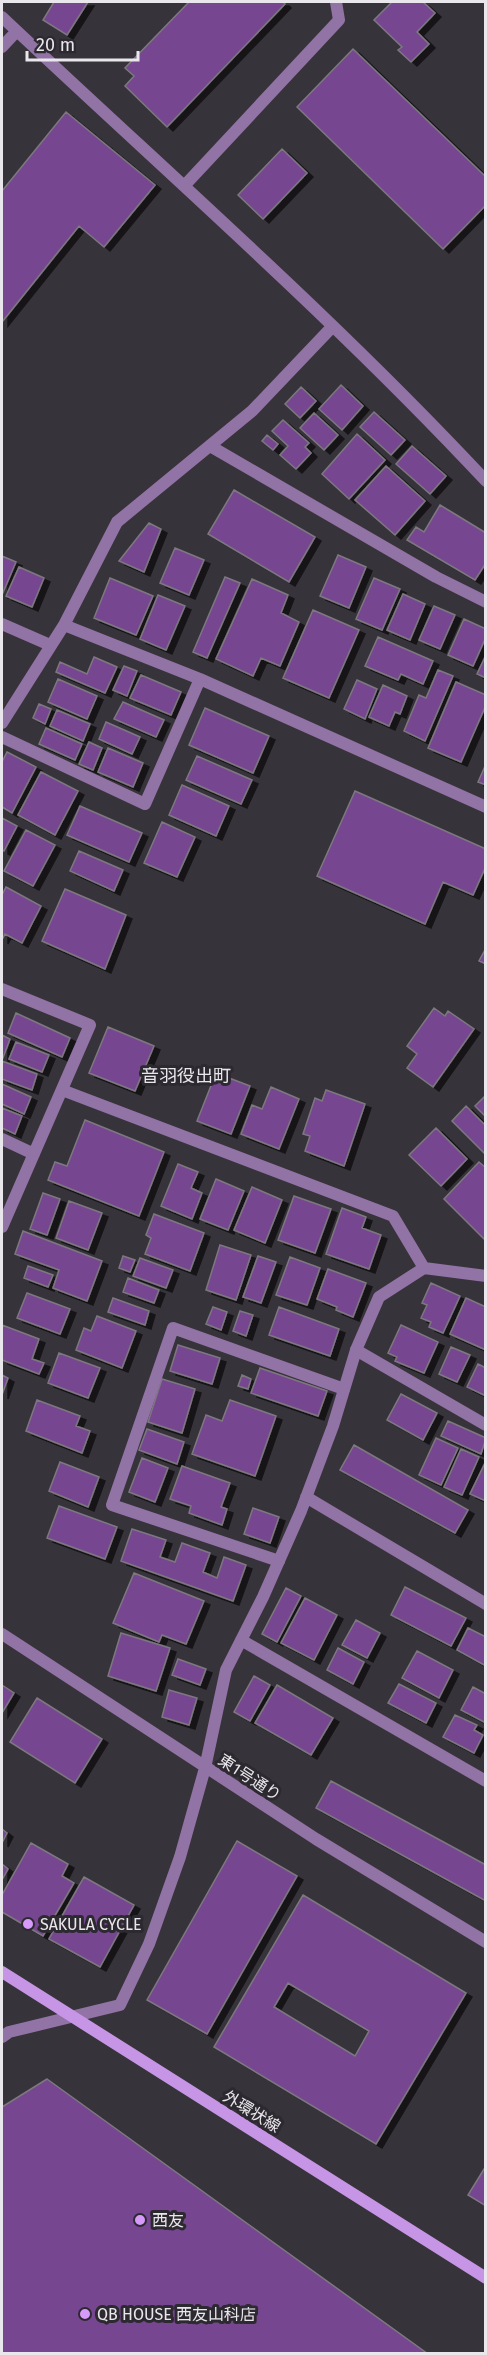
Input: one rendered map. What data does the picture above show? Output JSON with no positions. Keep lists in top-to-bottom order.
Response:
{
  "streets": {
    "street": ["東1号通り", "外環状線"]
  },
  "districts": ["音羽役出町"],
  "places": ["SAKULA CYCLE", "西友", "QB HOUSE 西友山科店"],
  "scale_bar": "20 m"
}
